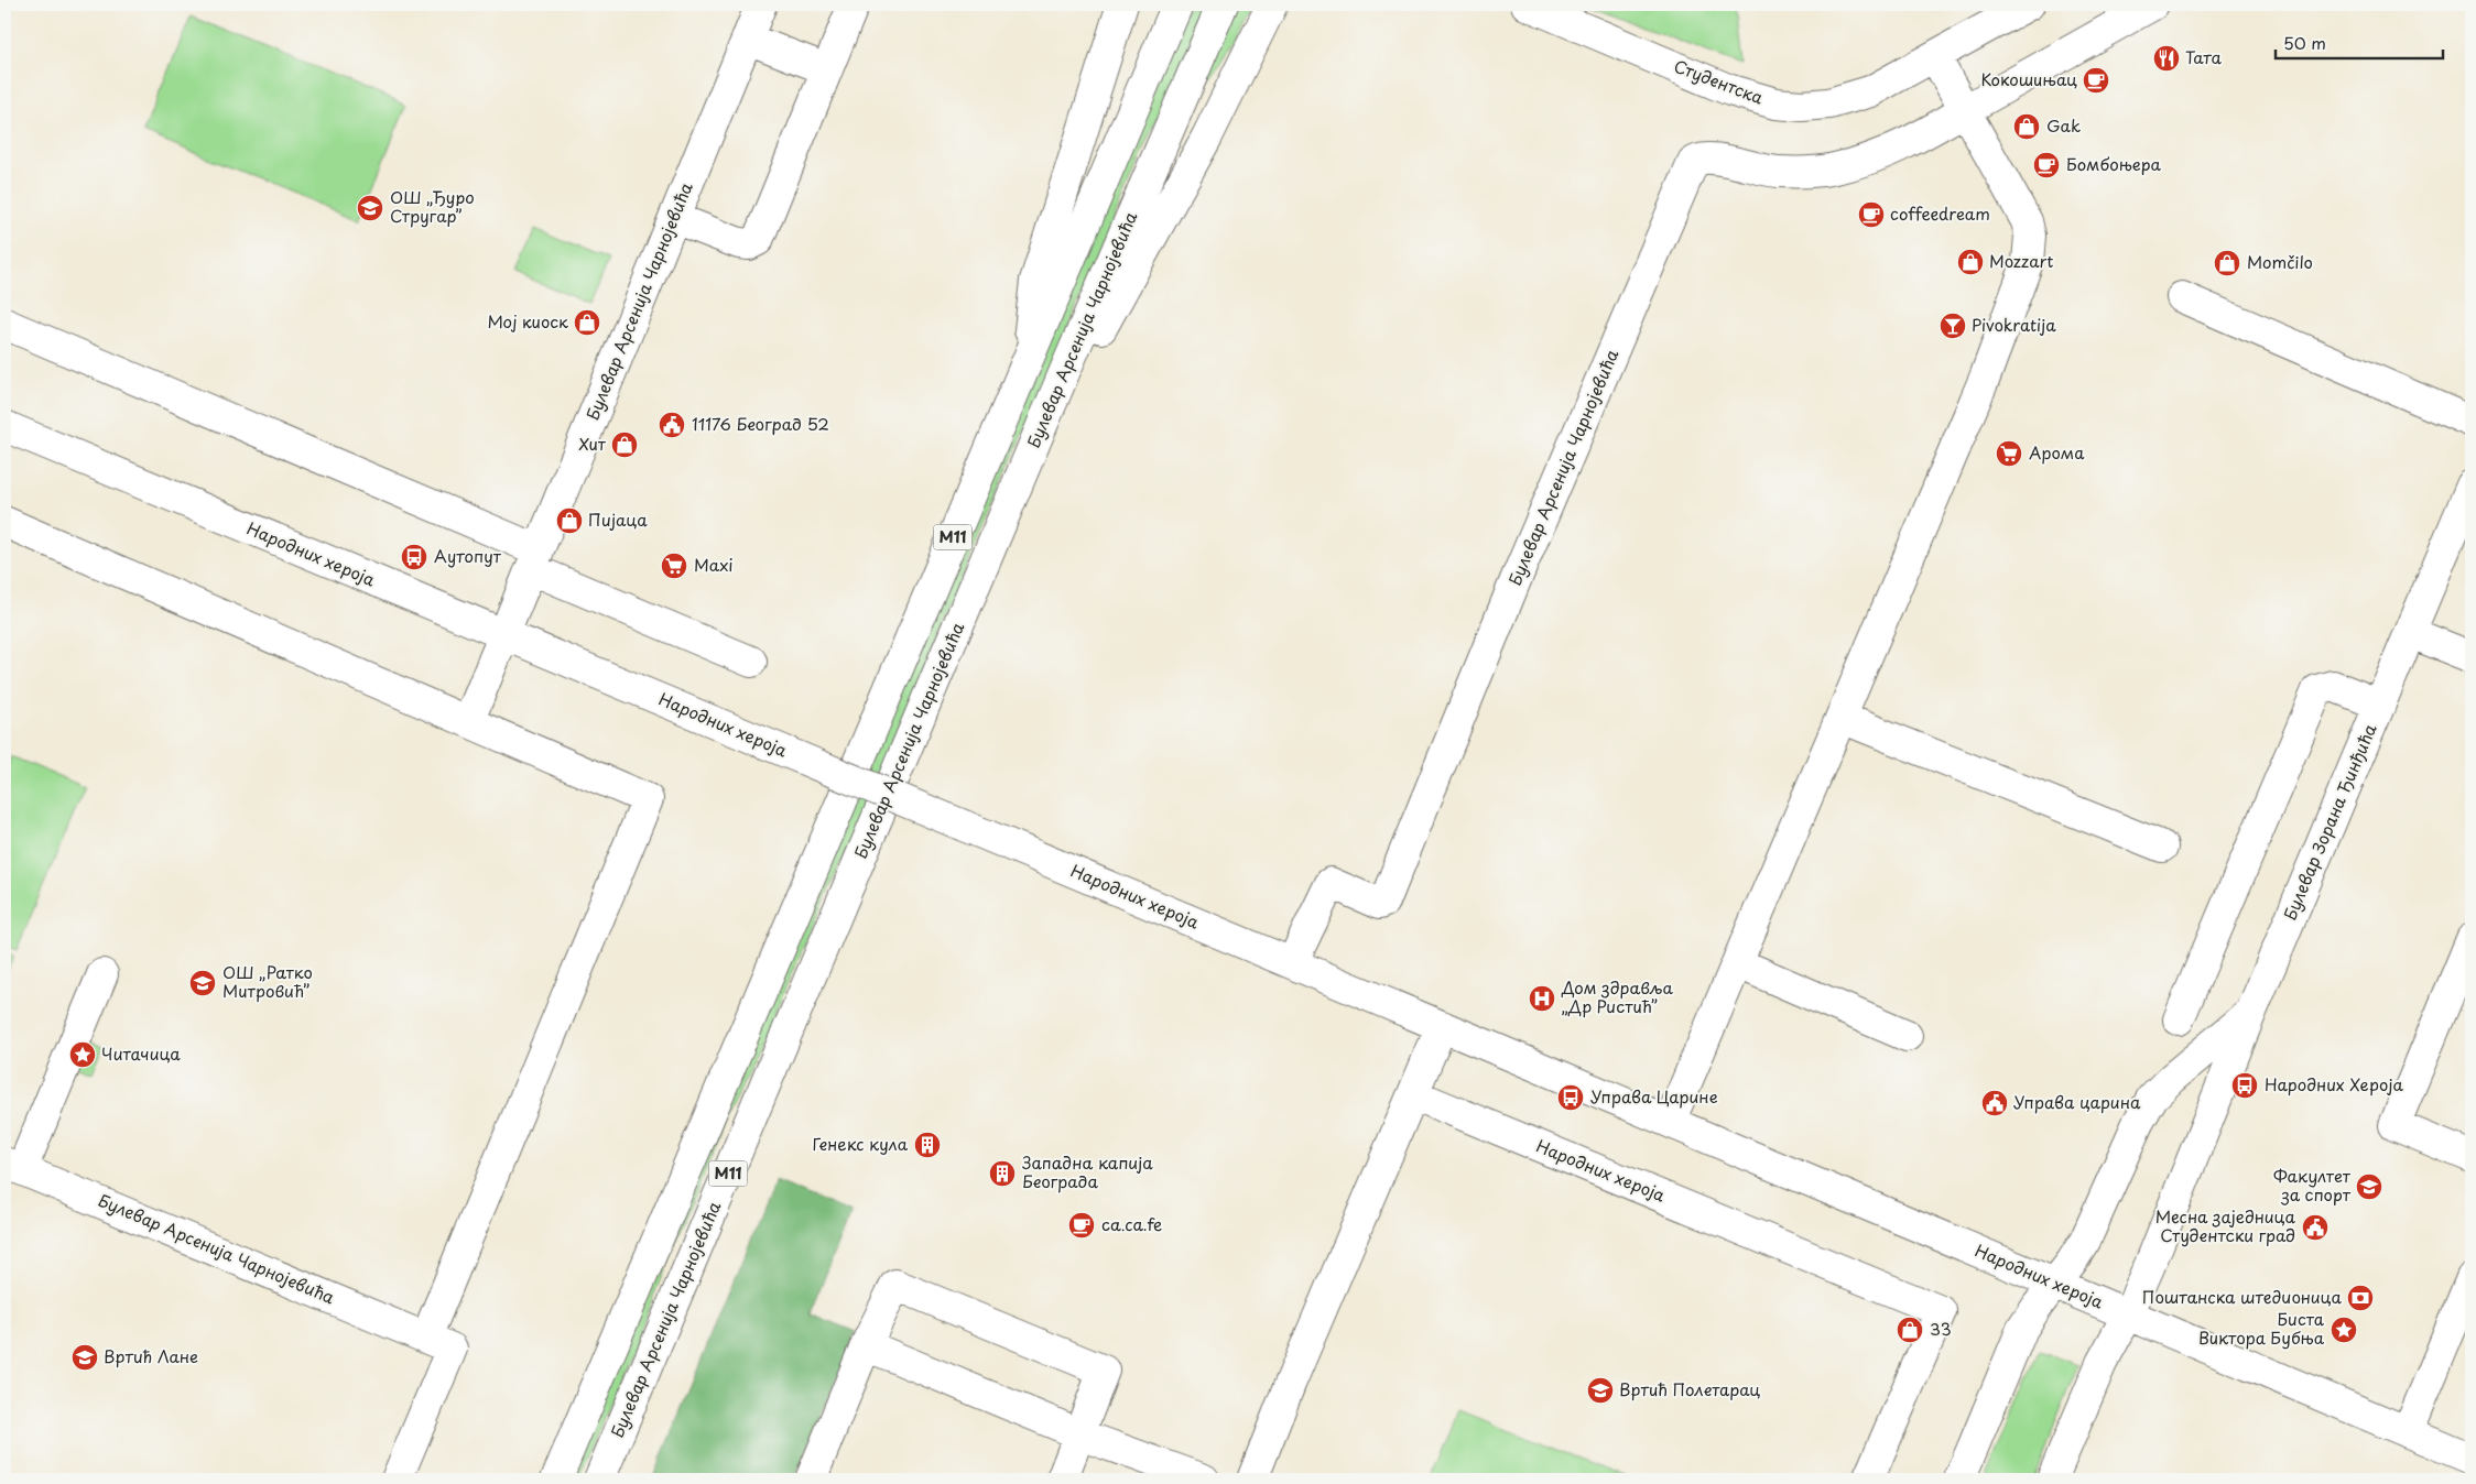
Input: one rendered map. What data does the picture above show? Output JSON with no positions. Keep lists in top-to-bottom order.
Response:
{
  "streets": {
    "main road": [
      "Студентска",
      "Булевар Арсенија Чарнојевића",
      "M11",
      "Народних хероја",
      "Булевар Зорана Ђинђића"
    ]
  },
  "crossings": [
    ["Булевар Арсенија Чарнојевића", "Народних хероја"],
    ["Народних хероја", "Булевар Зорана Ђинђића"]
  ],
  "places": {
    "restaurant": ["Тата"],
    "cafe": [
      "Кокошињац",
      "Бомбоњера",
      "coffeedream",
      "ca.ca.fe"
    ],
    "shop": [
      "Gak",
      "Mozzart",
      "Momčilo",
      "Мој киоск",
      "Хит",
      "Пијаца",
      "33"
    ],
    "school or university": [
      "ОШ „Ђуро Стругар”",
      "ОШ „Ратко Митровић”",
      "Факултет за спорт",
      "Вртић Лане",
      "Вртић Полетарац"
    ],
    "bar": ["Pivokratija"],
    "public building": ["11176 Београд 52", "Управа царина", "Месна заједница Студентски град"],
    "supermarket": ["Арома", "Maxi"],
    "bus stop": ["Аутопут", "Народних Хероја", "Управа Царине"],
    "hospital": ["Дом здравља „Др Ристић”"],
    "place": ["Читачица", "Биста Виктора Бубња"],
    "building": ["Генекс кула", "Западна капија Београда"],
    "bank": ["Поштанска штедионица"]
  },
  "scale_bar": "50 m"
}
